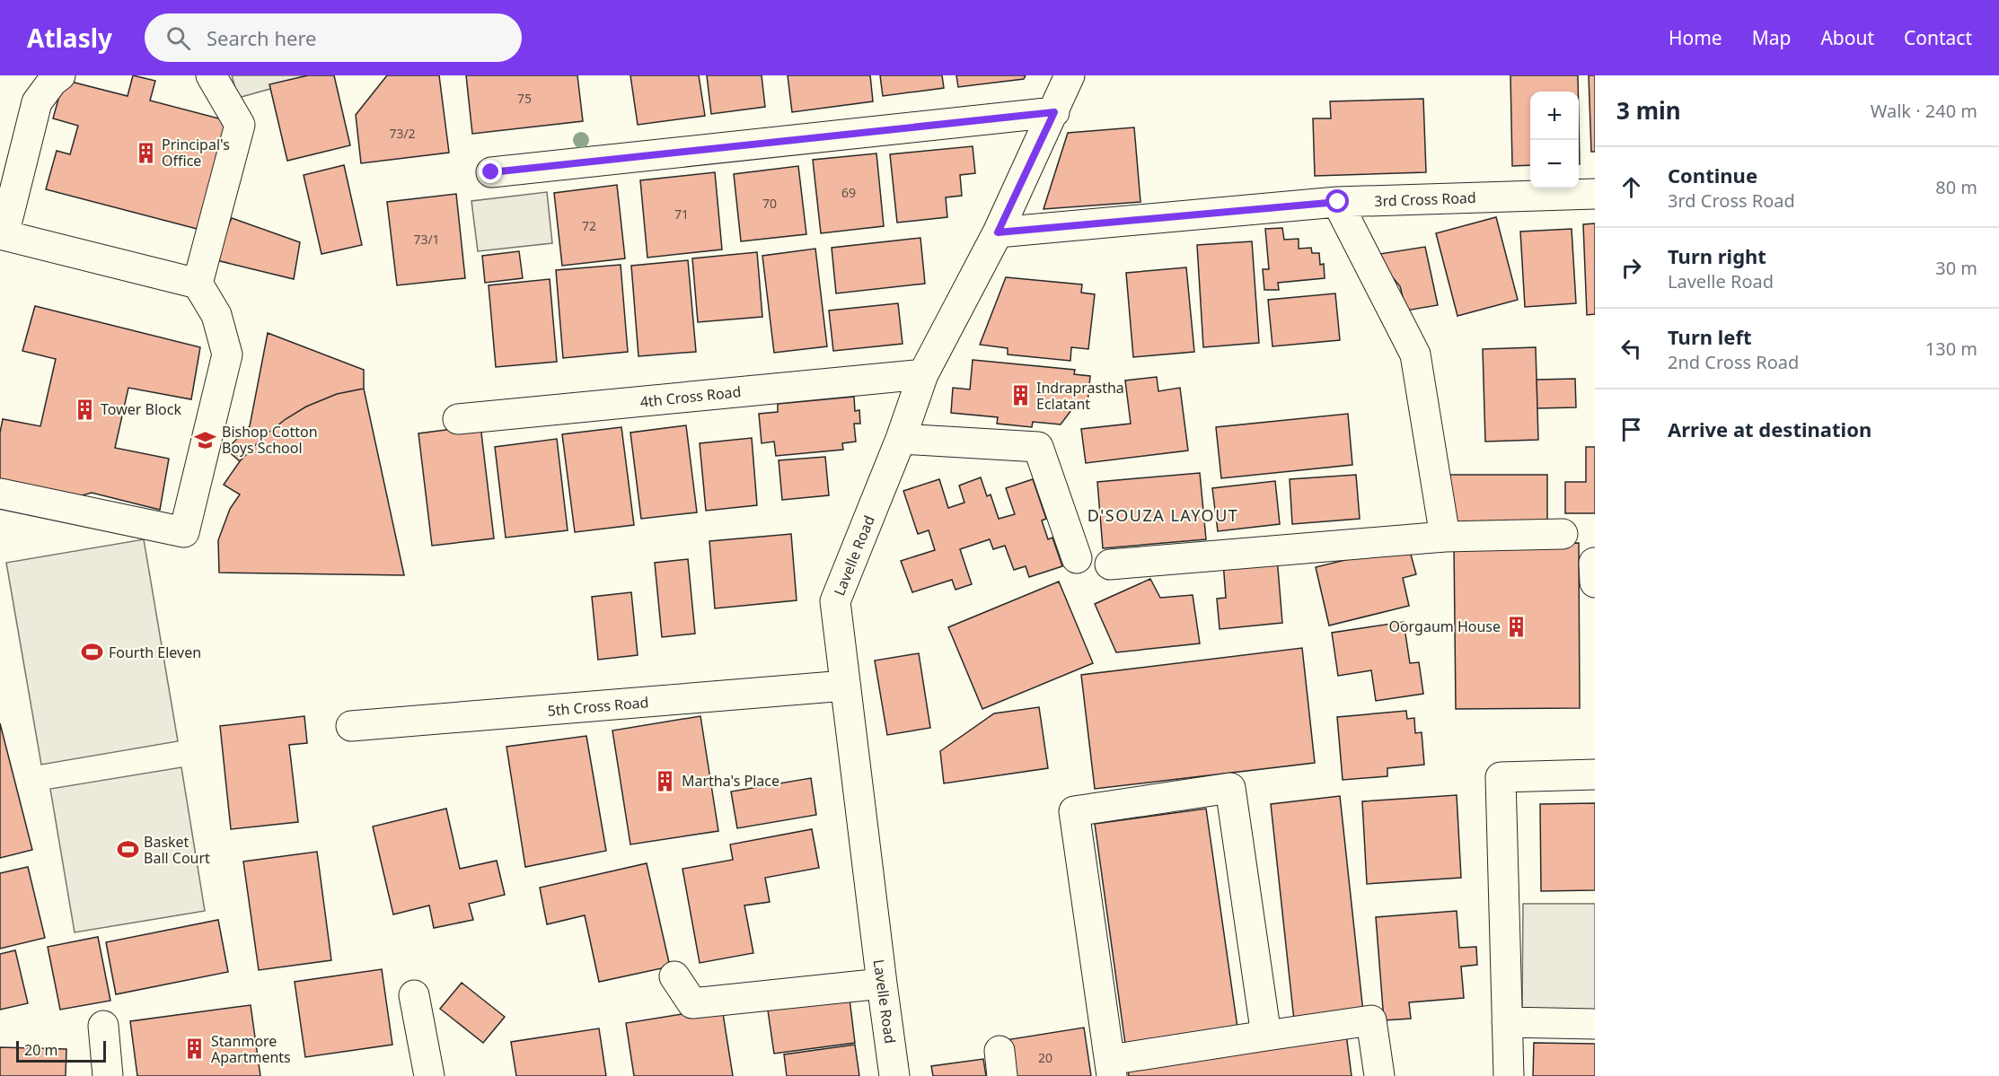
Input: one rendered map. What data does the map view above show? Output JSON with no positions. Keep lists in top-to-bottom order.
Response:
{
  "streets": {
    "street": [
      "3rd Cross Road",
      "4th Cross Road",
      "Lavelle Road",
      "5th Cross Road"
    ]
  },
  "crossings": [
    ["3rd Cross Road", "Lavelle Road"],
    ["4th Cross Road", "Lavelle Road"],
    ["Lavelle Road", "5th Cross Road"]
  ],
  "districts": ["D'SOUZA LAYOUT"],
  "places": {
    "building": [
      "Principal's Office",
      "Indraprastha Eclatant",
      "Tower Block",
      "Oorgaum House",
      "Martha's Place",
      "Stanmore Apartments"
    ],
    "school or university": ["Bishop Cotton Boys School"],
    "sports": ["Fourth Eleven", "Basket Ball Court"]
  },
  "house_numbers": [
    "75",
    "73/2",
    "69",
    "70",
    "71",
    "72",
    "73/1",
    "20"
  ],
  "scale_bar": "20 m",
  "page": {
    "header": "Atlasly",
    "search": "Search here",
    "nav": [
      "Home",
      "Map",
      "About",
      "Contact"
    ],
    "heading": ["3 min", "Walk · 240 m"],
    "map_buttons": ["+", "−"],
    "list": [
      ["Continue", "3rd Cross Road", "80 m"],
      ["Turn right", "Lavelle Road", "30 m"],
      ["Turn left", "2nd Cross Road", "130 m"],
      "Arrive at destination"
    ],
    "scale": "20 m"
  }
}
